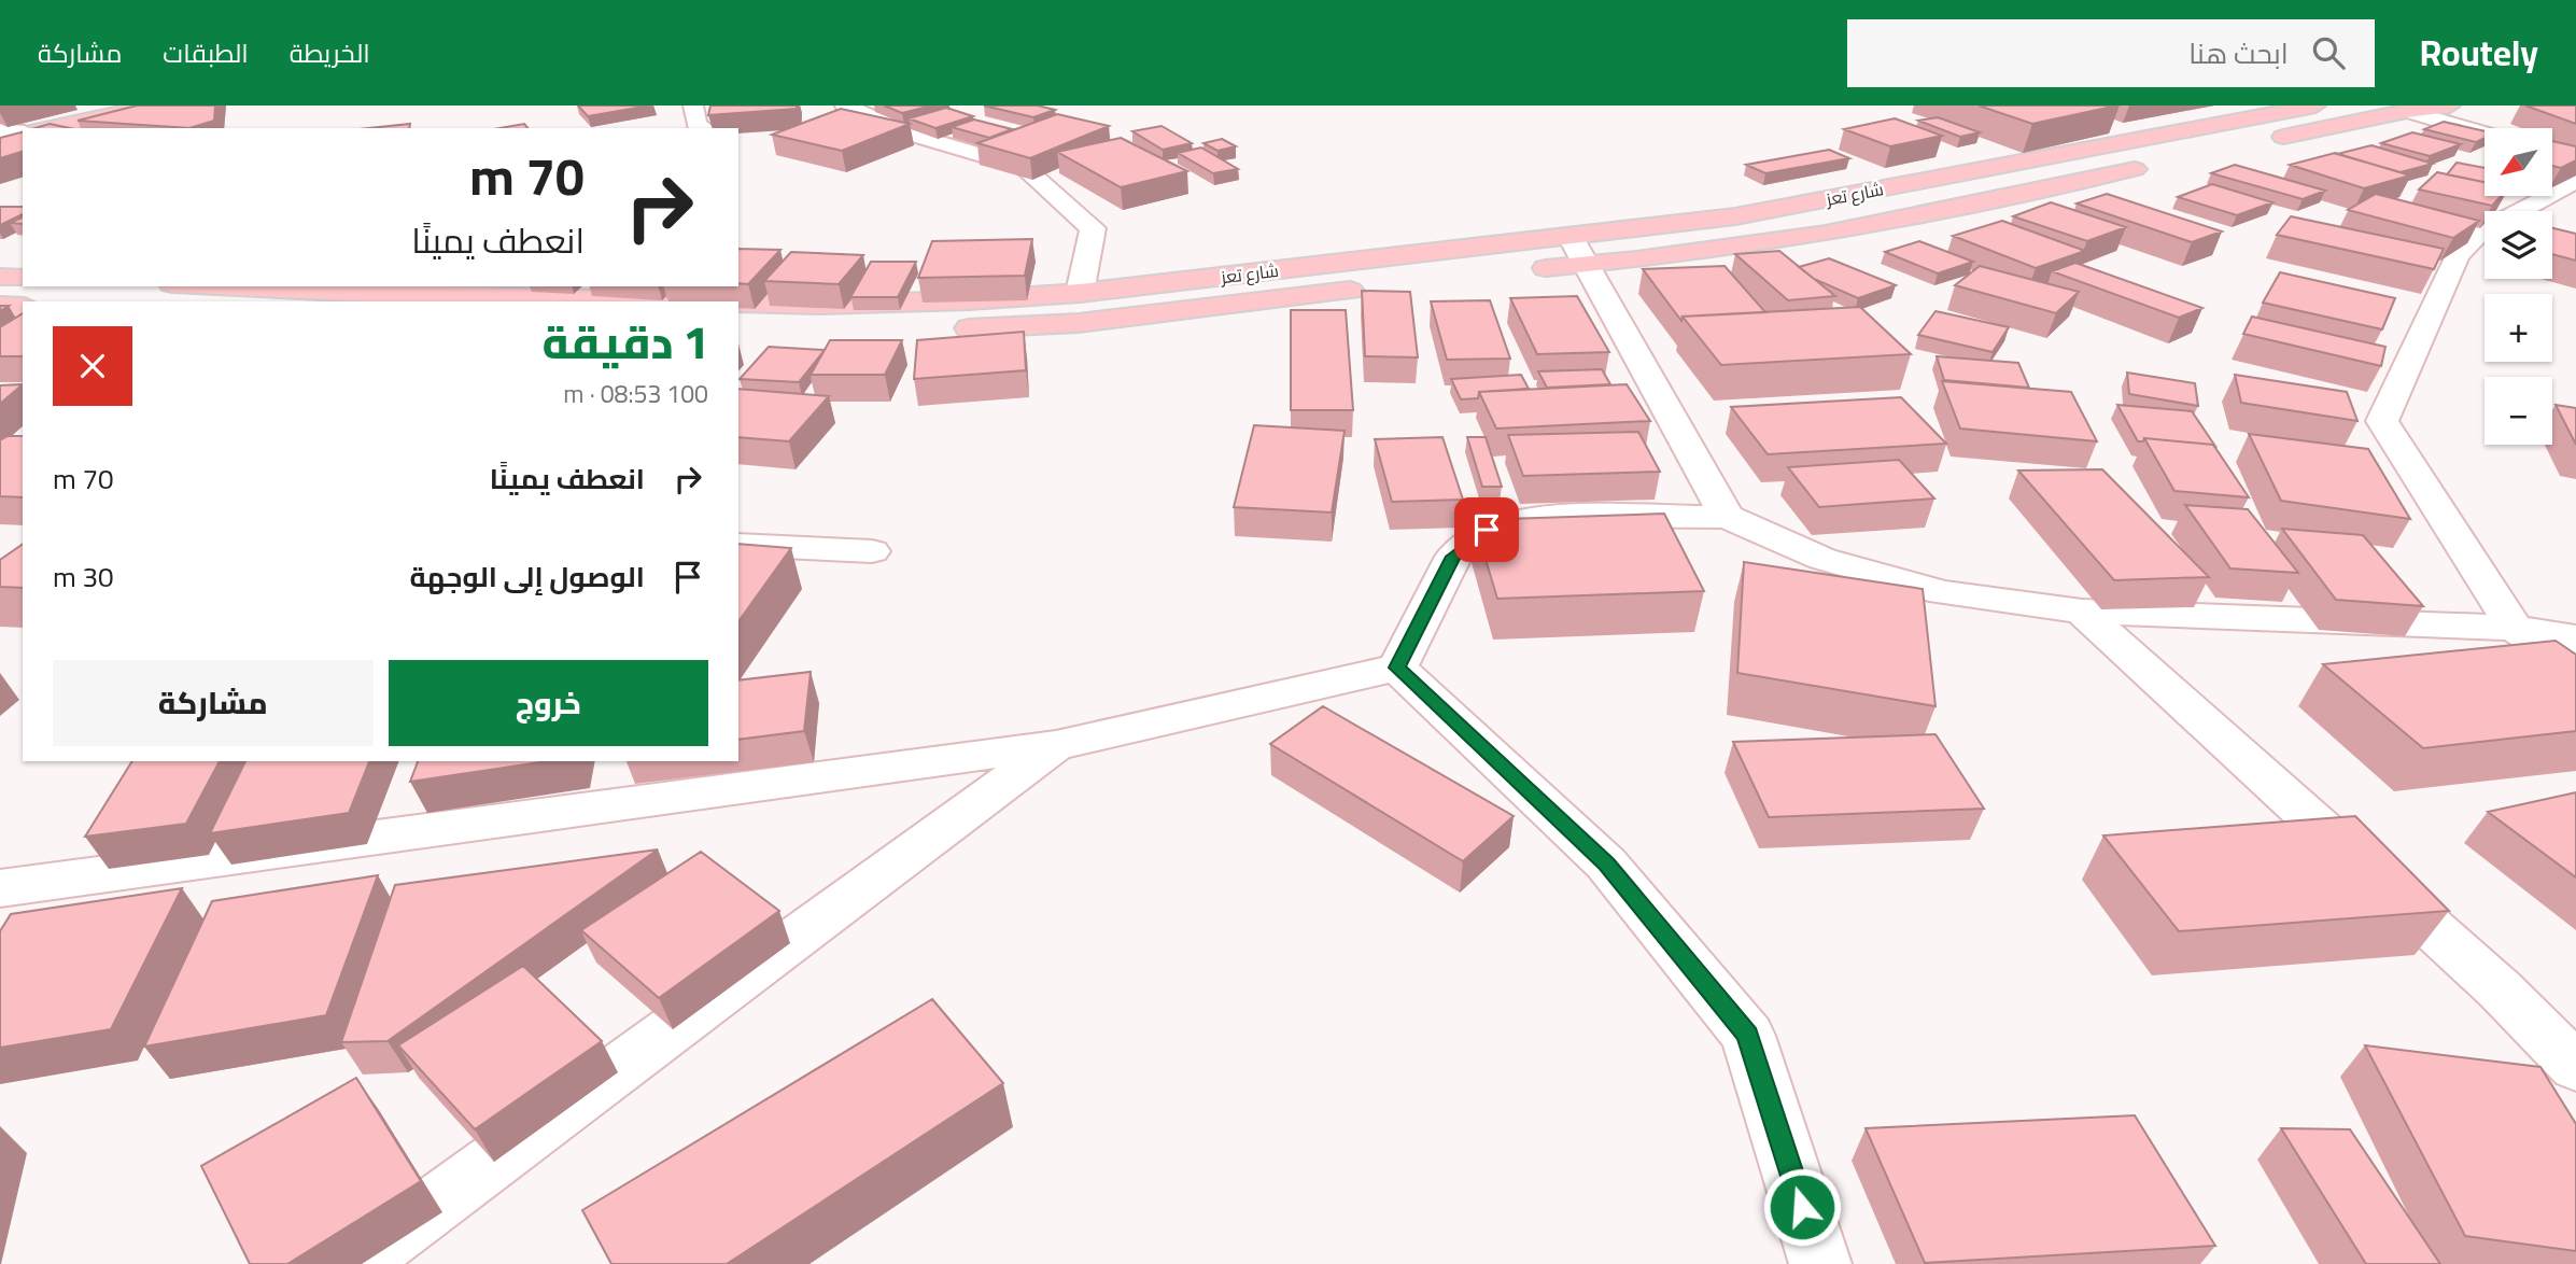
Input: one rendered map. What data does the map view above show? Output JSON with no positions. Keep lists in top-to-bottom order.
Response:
{
  "streets": {
    "main road": ["شارع تعز"]
  },
  "north": "bottom left",
  "page": {
    "header": "Routely",
    "search": "ابحث هنا",
    "nav": ["الخريطة", "الطبقات", "مشاركة"],
    "map_buttons": ["+", "−"],
    "turn": ["70 m", "انعطف يمينًا"],
    "heading": ["1 دقيقة", "100 m · 08:53"],
    "list": [
      {
        "name": "انعطف يمينًا",
        "value": "70 m"
      },
      {
        "name": "الوصول إلى الوجهة",
        "value": "30 m"
      }
    ],
    "buttons": ["خروج", "مشاركة"]
  }
}
